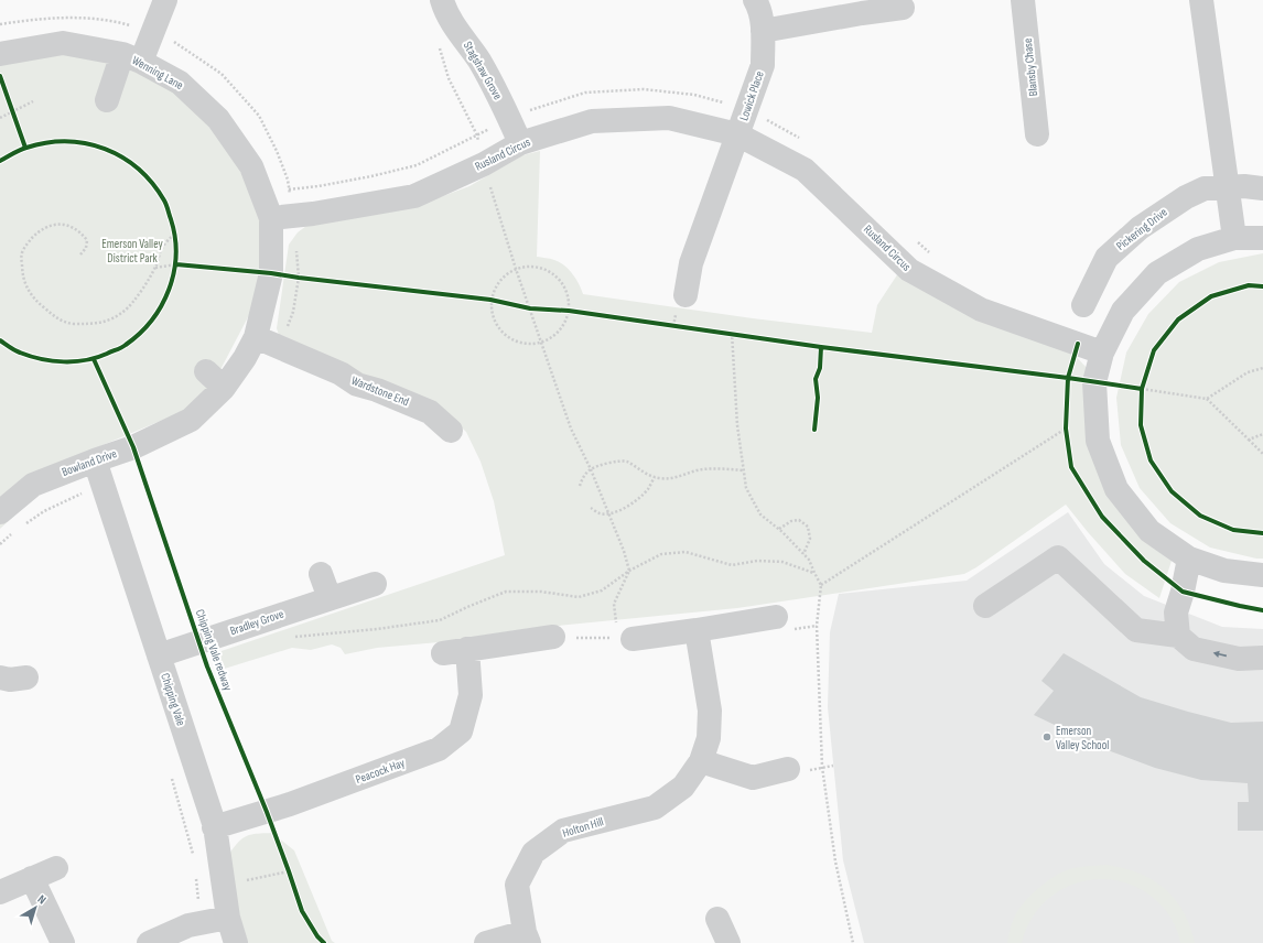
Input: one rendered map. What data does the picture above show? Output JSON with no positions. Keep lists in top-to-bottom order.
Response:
{
  "streets": {
    "street": [
      "Blansby Chase",
      "Stagshaw Grove",
      "Wenning Lane",
      "Lowick Place",
      "Rusland Circus",
      "Pickering Drive",
      "Wardstone End",
      "Bowland Drive",
      "Bradley Grove",
      "Chipping Vale",
      "Peacock Hay",
      "Holton Hill"
    ],
    "cycle path": ["Chipping Vale redway"]
  },
  "crossings": [
    ["Stagshaw Grove", "Rusland Circus"],
    ["Wenning Lane", "Rusland Circus"],
    ["Wenning Lane", "Bowland Drive"],
    ["Lowick Place", "Rusland Circus"],
    ["Rusland Circus", "Bowland Drive"],
    ["Wardstone End", "Bowland Drive"],
    ["Bowland Drive", "Chipping Vale"],
    ["Bradley Grove", "Chipping Vale"],
    ["Chipping Vale", "Peacock Hay"]
  ],
  "parks": ["Emerson Valley District Park"],
  "places": ["Emerson Valley School"],
  "north": "top right"
}
